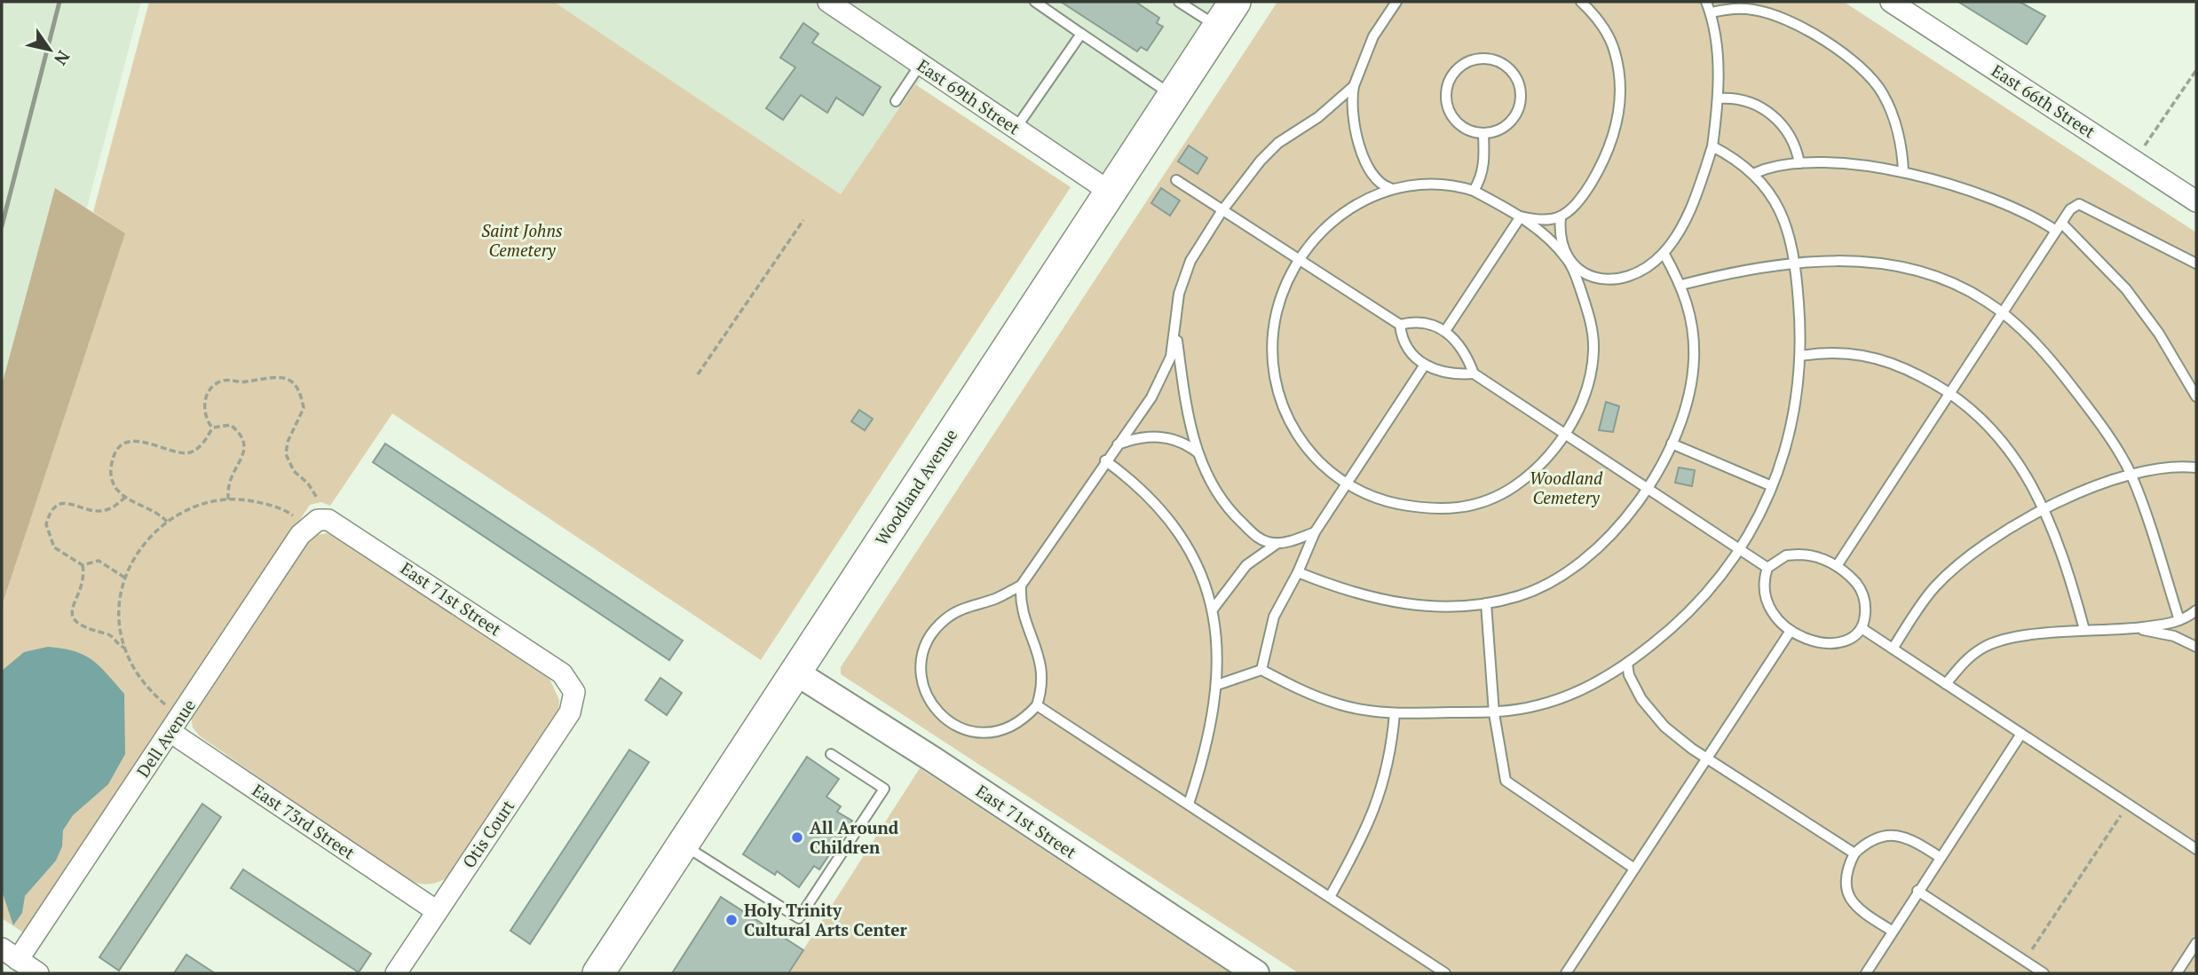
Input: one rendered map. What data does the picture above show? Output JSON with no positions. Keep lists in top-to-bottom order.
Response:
{
  "streets": {
    "main road": ["Woodland Avenue"],
    "street": [
      "East 69th Street",
      "East 66th Street",
      "East 71st Street",
      "Dell Avenue",
      "East 73rd Street",
      "Otis Court"
    ]
  },
  "crossings": [
    ["East 69th Street", "Woodland Avenue"],
    ["Woodland Avenue", "East 71st Street"],
    ["East 71st Street", "Dell Avenue"],
    ["East 71st Street", "Otis Court"],
    ["Dell Avenue", "East 73rd Street"],
    ["East 73rd Street", "Otis Court"]
  ],
  "parks": ["Saint Johns Cemetery", "Woodland Cemetery"],
  "places": ["All Around Children", "Holy Trinity Cultural Arts Center"],
  "north": "bottom right"
}
